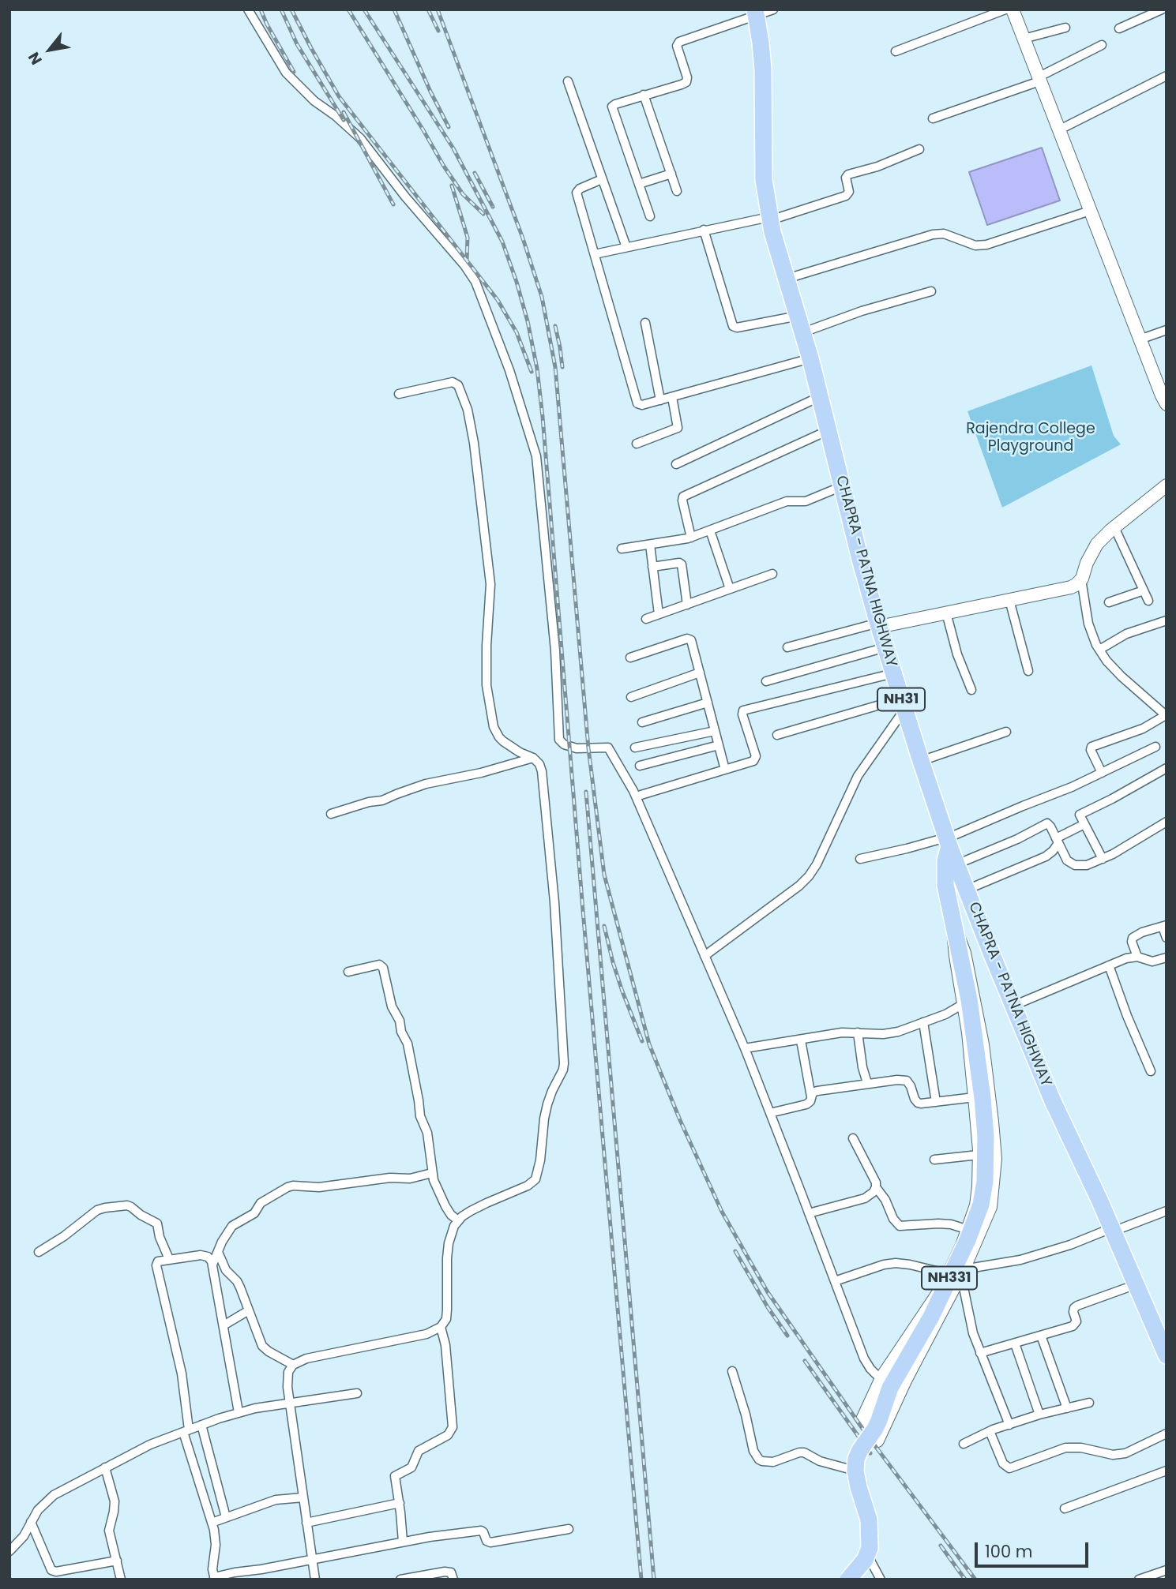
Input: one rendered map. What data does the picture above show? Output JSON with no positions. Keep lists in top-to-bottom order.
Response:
{
  "streets": {
    "highway": ["CHAPRA - PATNA HIGHWAY", "NH31", "NH331"]
  },
  "crossings": [
    ["CHAPRA - PATNA HIGHWAY", "NH331"]
  ],
  "parks": ["Rajendra College Playground"],
  "scale_bar": "100 m",
  "north": "bottom left"
}
